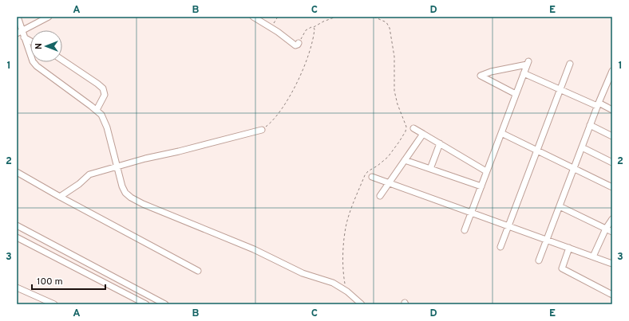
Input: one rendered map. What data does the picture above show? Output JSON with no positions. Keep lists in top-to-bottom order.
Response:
{
  "scale_bar": "100 m",
  "north": "left",
  "grid": {
    "columns": [
      "A",
      "B",
      "C",
      "D",
      "E"
    ],
    "rows": ["1", "2", "3"]
  }
}
